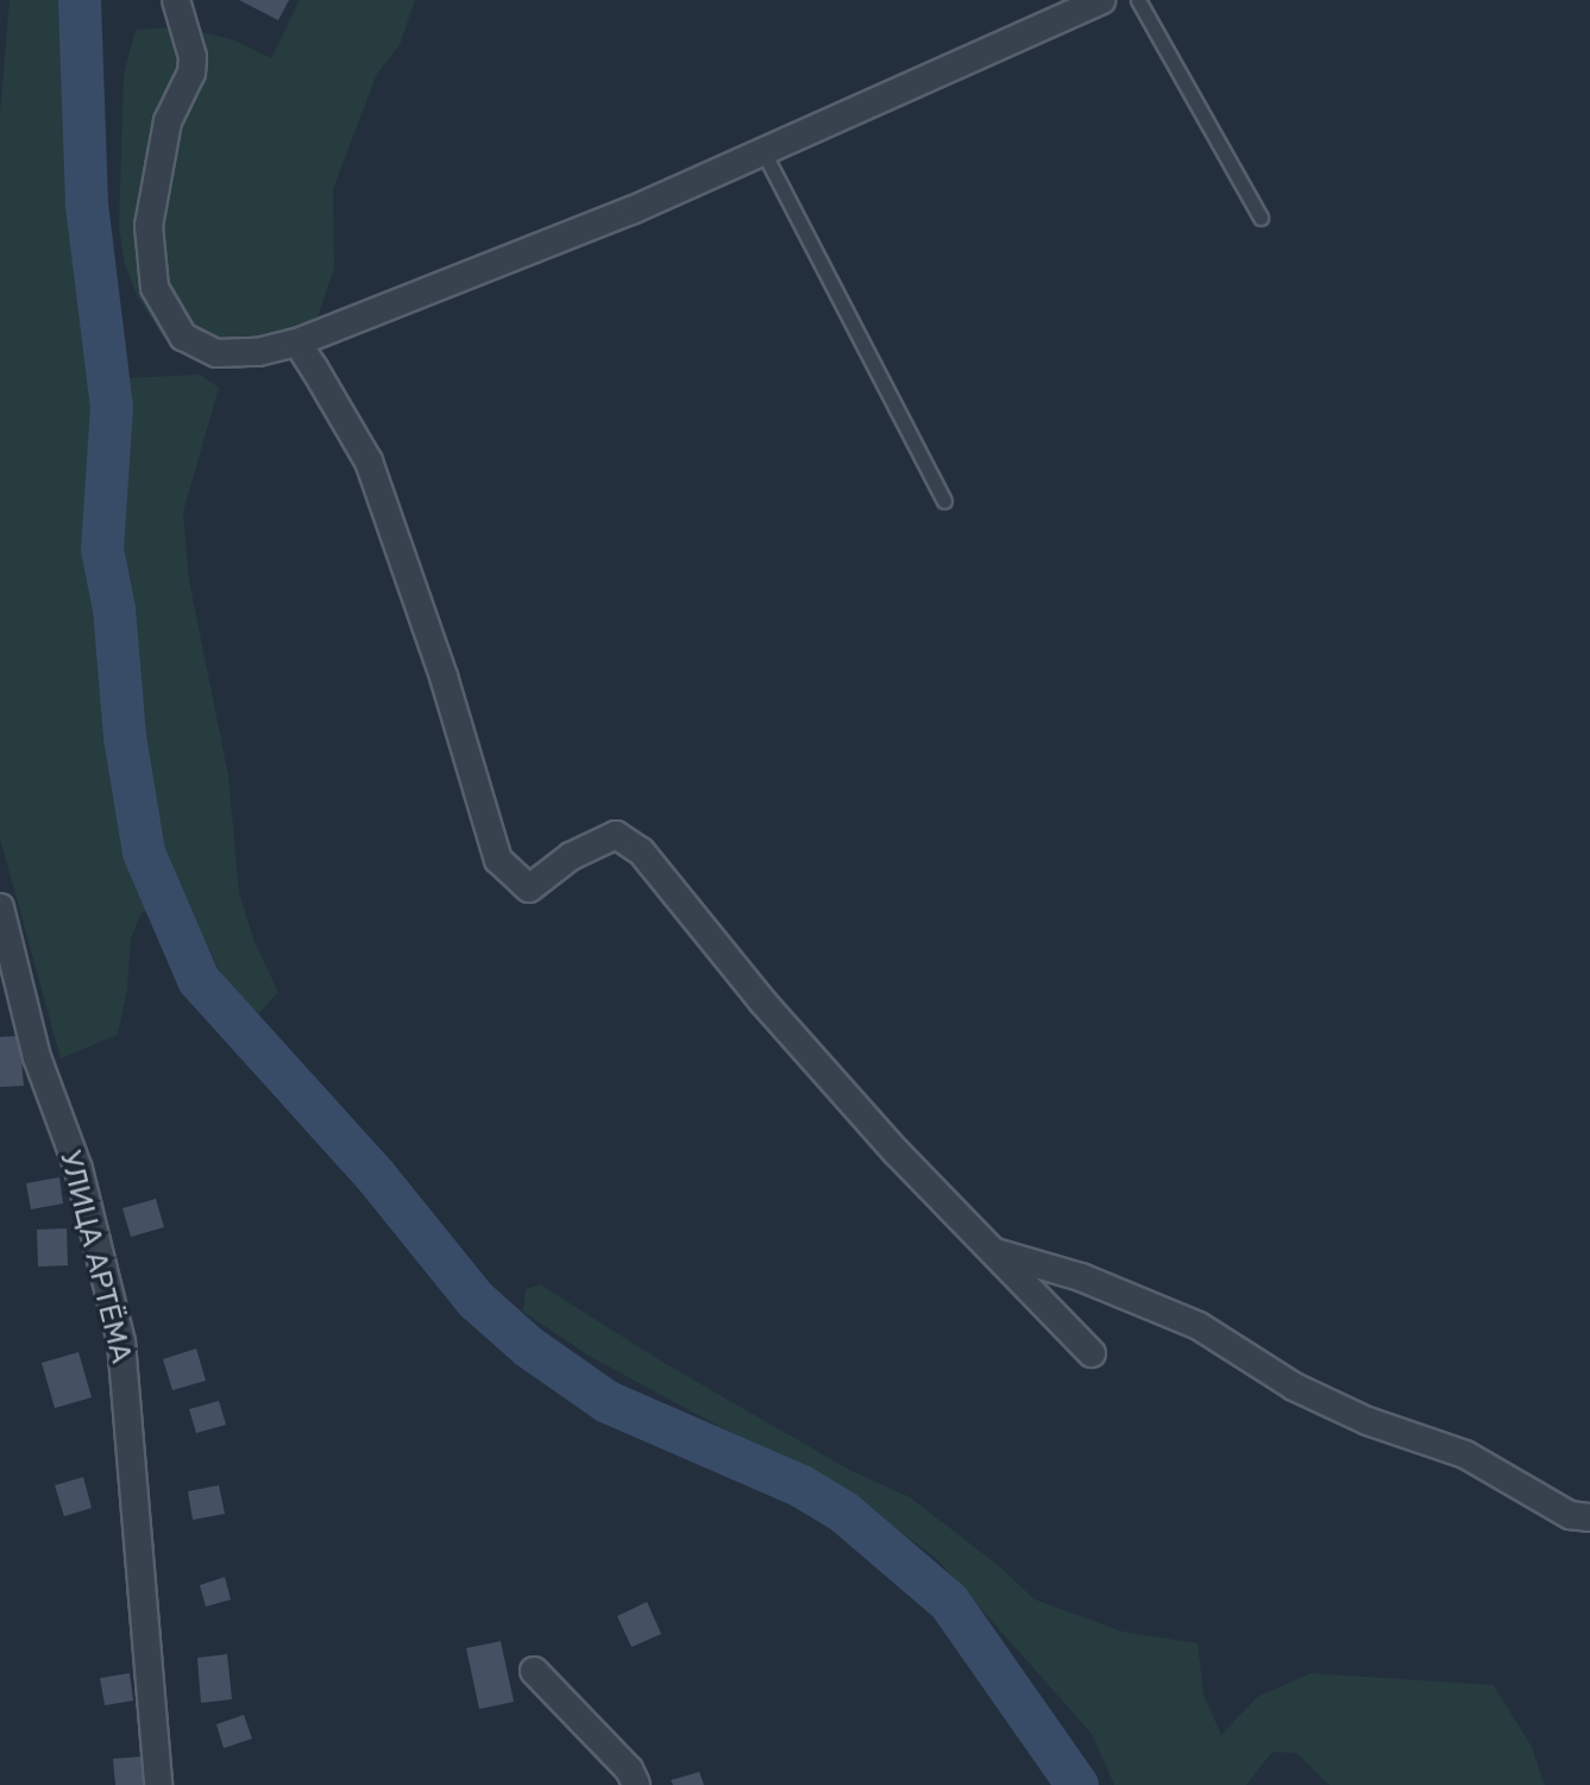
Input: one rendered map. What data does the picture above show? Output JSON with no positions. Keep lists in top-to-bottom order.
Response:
{
  "streets": {
    "street": ["УЛИЦА АРТЁМА"]
  }
}
